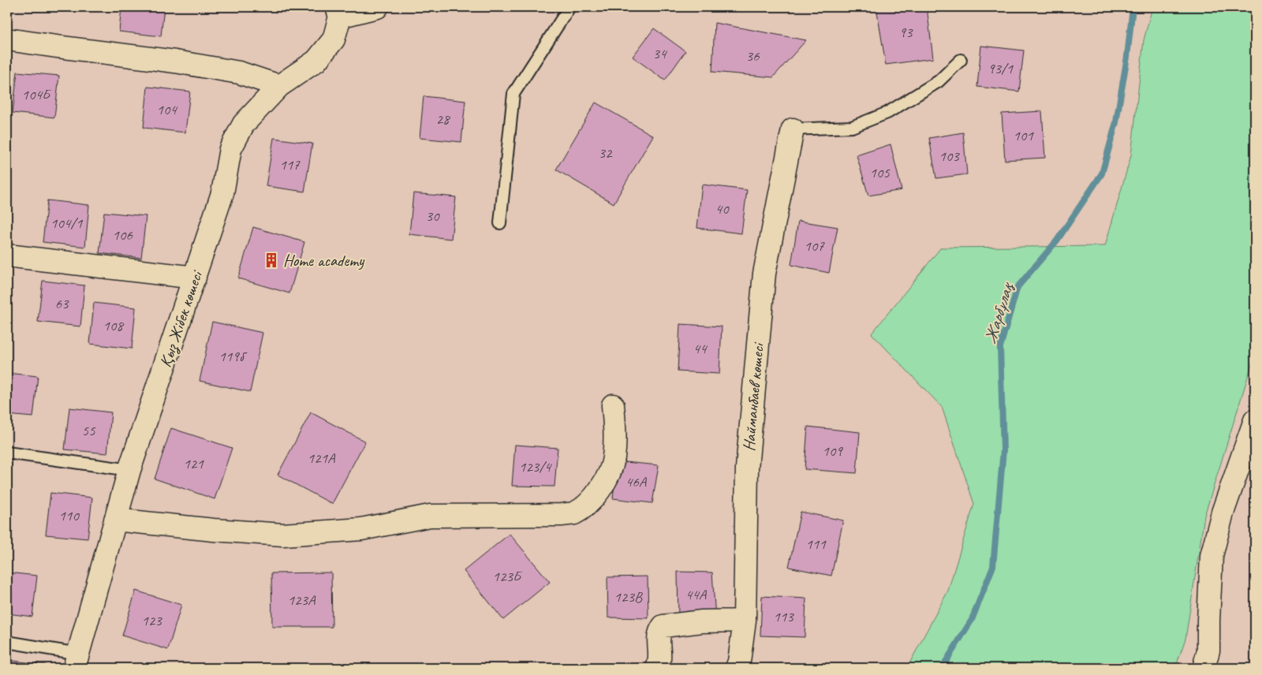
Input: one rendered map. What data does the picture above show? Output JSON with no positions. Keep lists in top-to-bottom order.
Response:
{
  "streets": {
    "street": ["Қыз Жібек көшесі", "Найманбаев көшесі"]
  },
  "water": ["Жарбұлақ"],
  "places": {
    "building": ["Home academy"]
  },
  "house_numbers": [
    "93",
    "34",
    "36",
    "93/1",
    "104Б",
    "104",
    "28",
    "101",
    "32",
    "103",
    "117",
    "105",
    "40",
    "30",
    "104/1",
    "106",
    "107",
    "63",
    "108",
    "44",
    "119б",
    "55",
    "109",
    "121А",
    "121",
    "123/4",
    "46А",
    "110",
    "111",
    "123Б",
    "44А",
    "123В",
    "123А",
    "113",
    "123"
  ]
}
